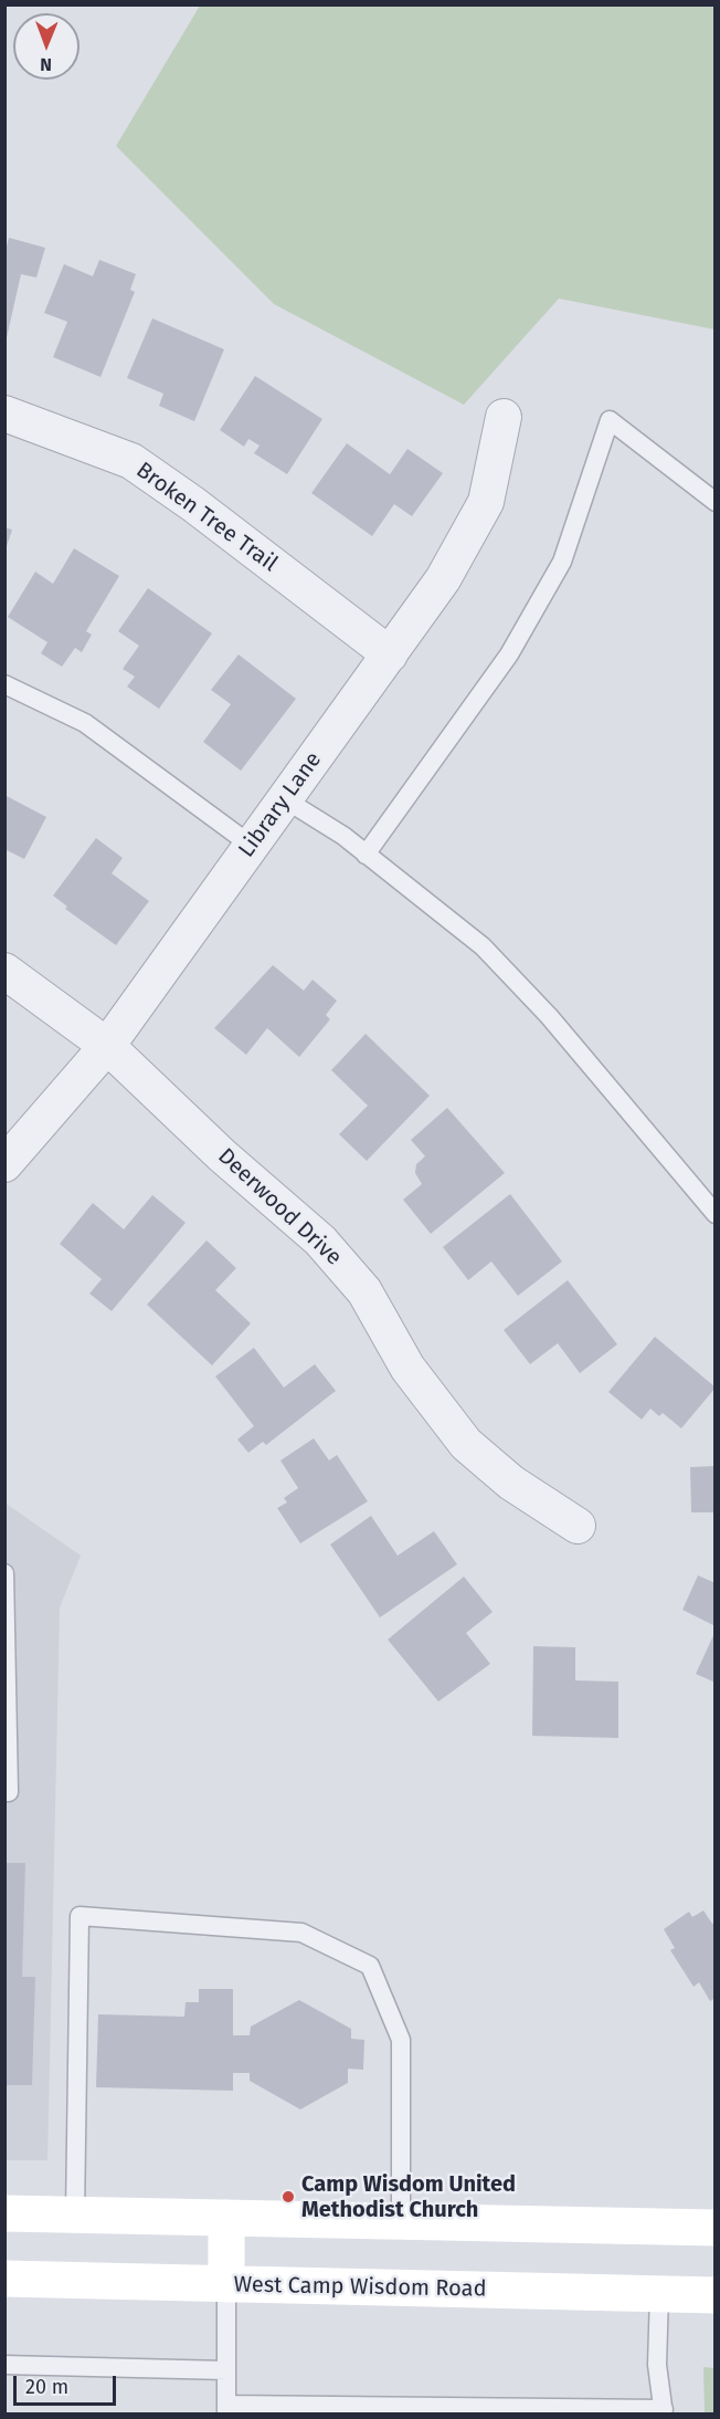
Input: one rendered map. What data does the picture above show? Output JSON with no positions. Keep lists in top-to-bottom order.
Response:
{
  "streets": {
    "main road": ["West Camp Wisdom Road"],
    "street": ["Broken Tree Trail", "Library Lane", "Deerwood Drive"]
  },
  "crossings": [
    ["Broken Tree Trail", "Library Lane"],
    ["Library Lane", "Deerwood Drive"]
  ],
  "places": ["Camp Wisdom United Methodist Church"],
  "scale_bar": "20 m",
  "north": "bottom"
}
